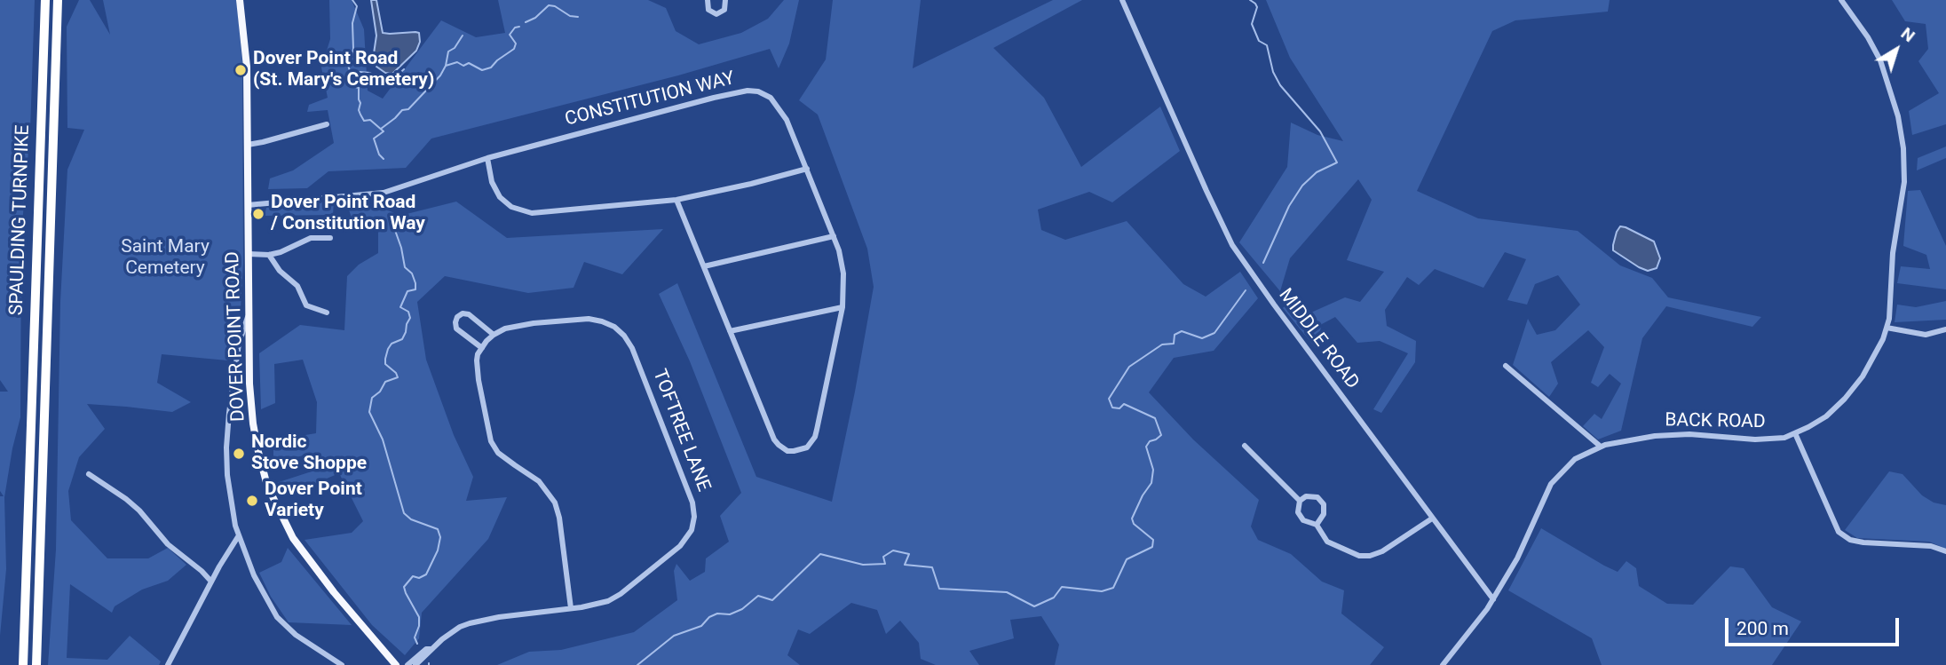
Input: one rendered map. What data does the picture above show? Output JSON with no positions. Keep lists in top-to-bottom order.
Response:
{
  "streets": {
    "highway": ["SPAULDING TURNPIKE"],
    "main road": ["DOVER POINT ROAD"],
    "street": [
      "CONSTITUTION WAY",
      "MIDDLE ROAD",
      "BACK ROAD",
      "TOFTREE LANE"
    ]
  },
  "crossings": [
    ["CONSTITUTION WAY", "DOVER POINT ROAD"],
    ["MIDDLE ROAD", "BACK ROAD"]
  ],
  "parks": ["Saint Mary Cemetery"],
  "places": [
    "Dover Point Road (St. Mary's Cemetery)",
    "Dover Point Road / Constitution Way",
    "Nordic Stove Shoppe",
    "Dover Point Variety"
  ],
  "scale_bar": "200 m",
  "north": "top right"
}
